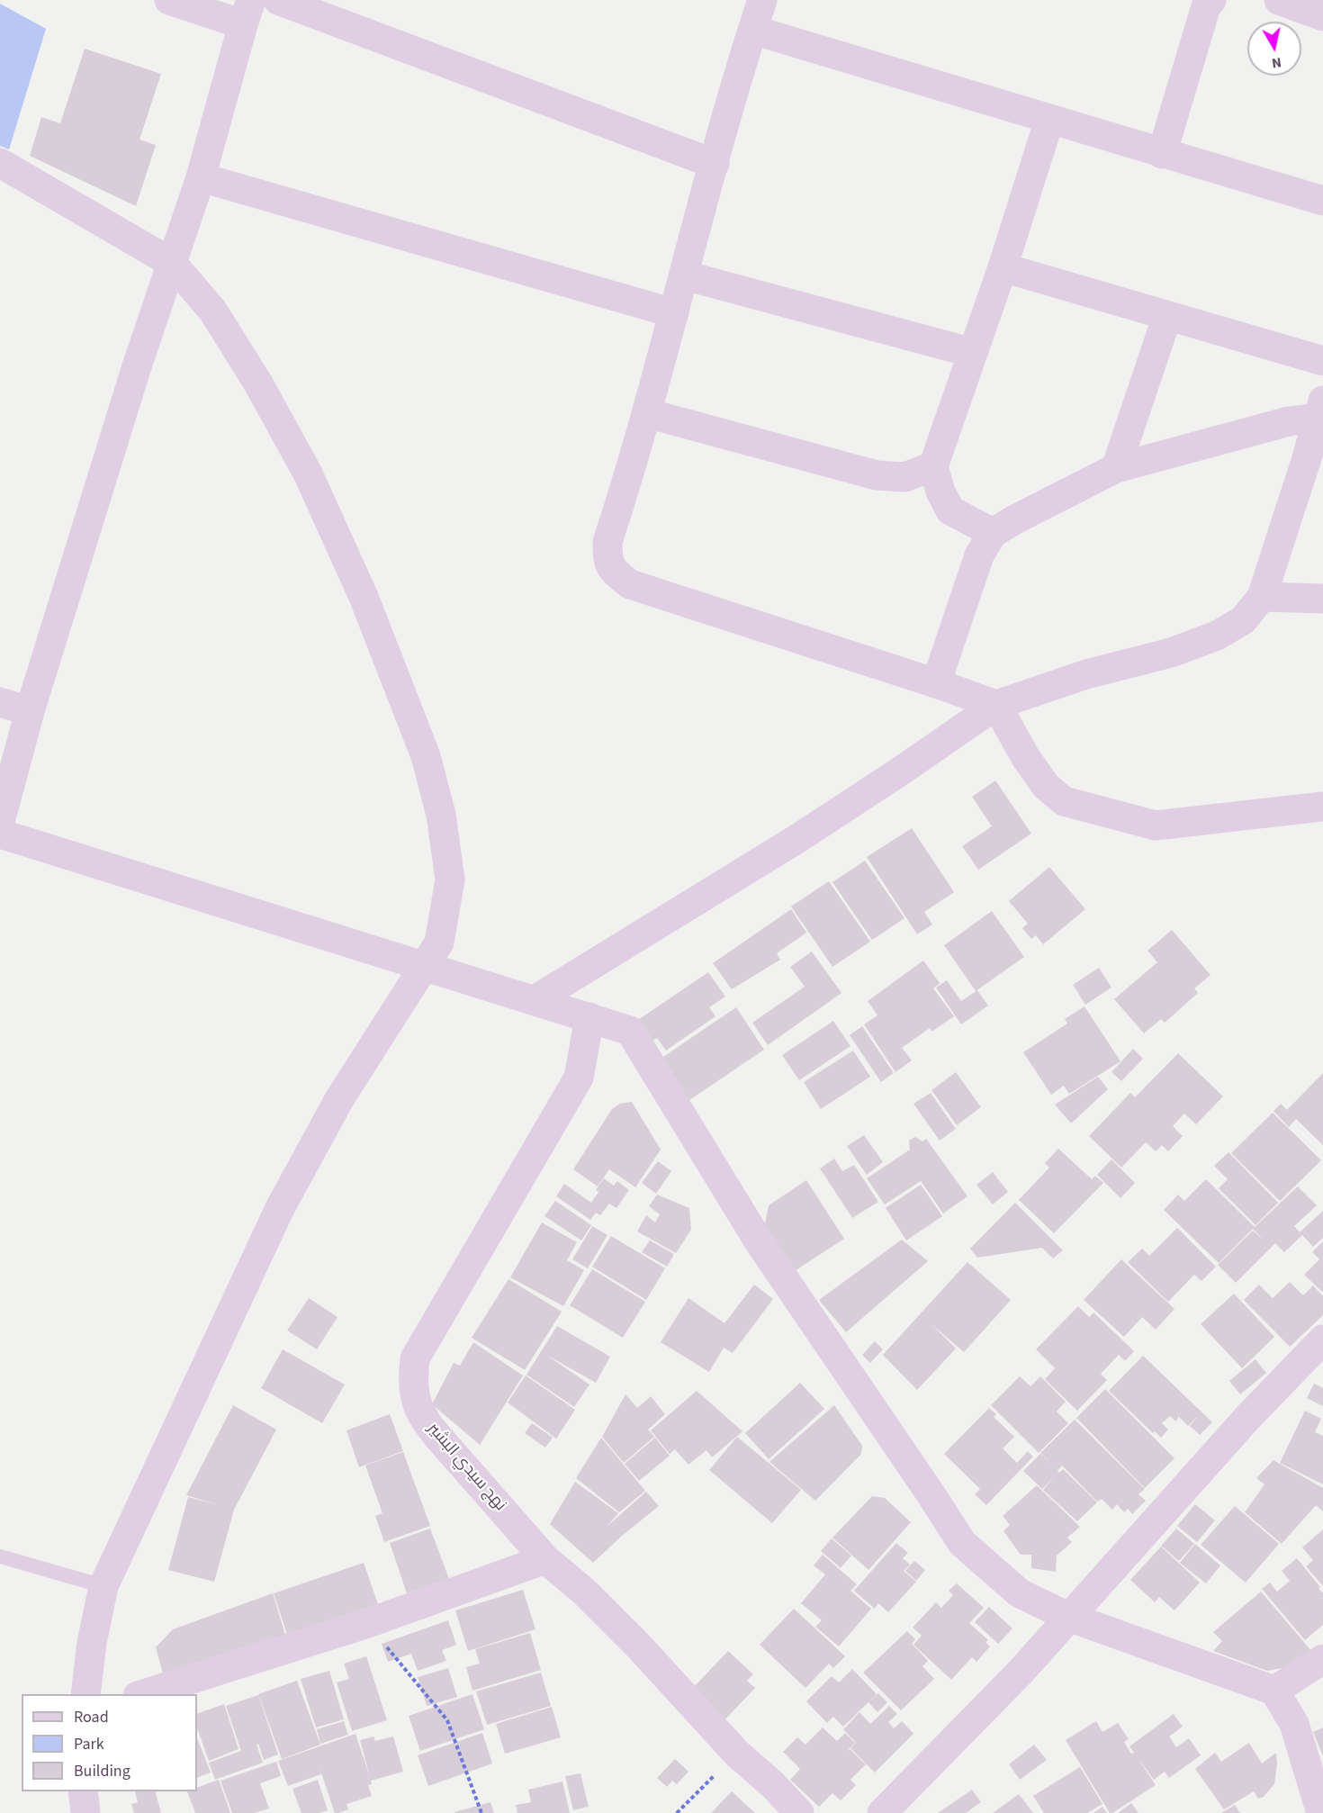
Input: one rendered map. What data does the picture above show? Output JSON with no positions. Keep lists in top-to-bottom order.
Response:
{
  "streets": {
    "street": ["نهج سيدي البشير"]
  },
  "legend": ["Road", "Park", "Building"],
  "north": "bottom"
}
